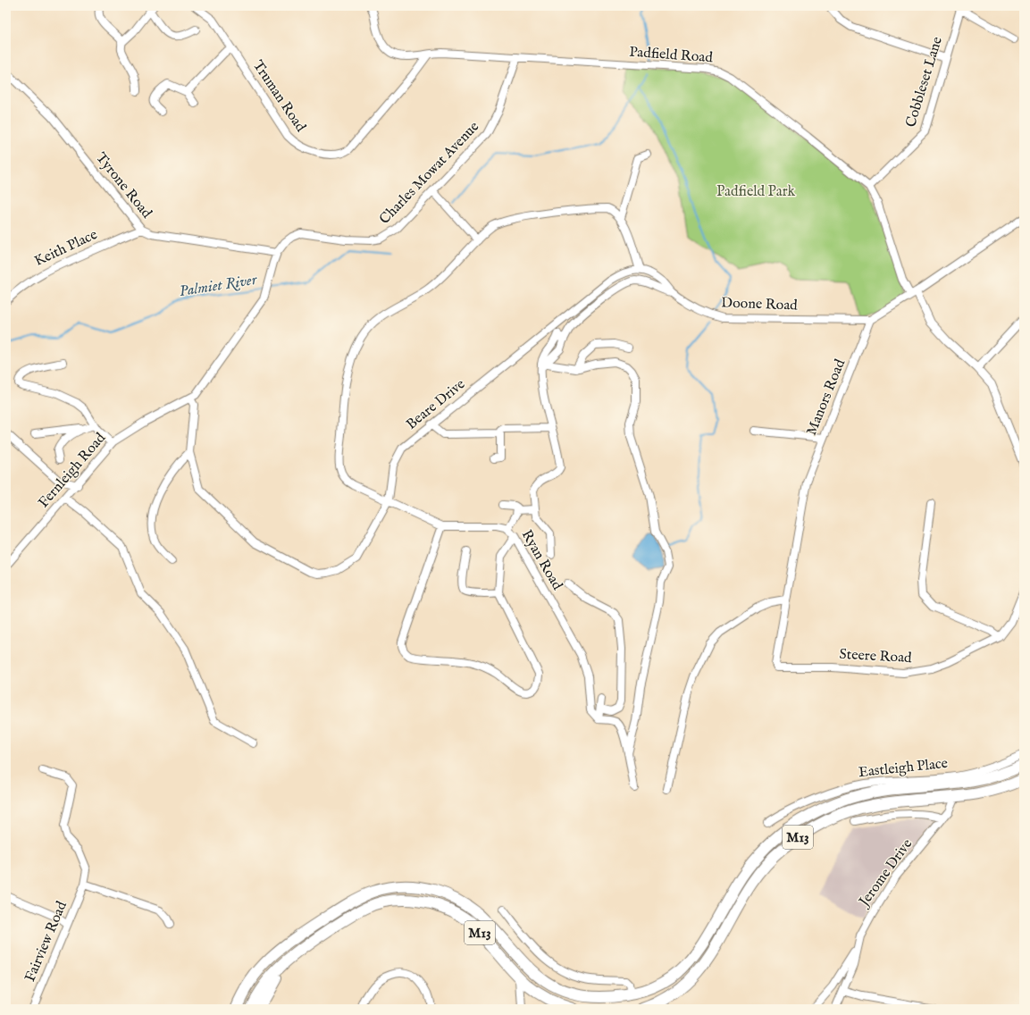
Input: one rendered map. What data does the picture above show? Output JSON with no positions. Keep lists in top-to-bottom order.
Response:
{
  "streets": {
    "highway": ["M13"],
    "street": [
      "Padfield Road",
      "Cobbleset Lane",
      "Truman Road",
      "Charles Mowat Avenue",
      "Tyrone Road",
      "Keith Place",
      "Doone Road",
      "Manors Road",
      "Beare Drive",
      "Fernleigh Road",
      "Ryan Road",
      "Steere Road",
      "Eastleigh Place",
      "Jerome Drive",
      "Fairview Road"
    ]
  },
  "crossings": [
    ["Padfield Road", "Cobbleset Lane"],
    ["Padfield Road", "Truman Road"],
    ["Padfield Road", "Charles Mowat Avenue"],
    ["Charles Mowat Avenue", "Tyrone Road"],
    ["Charles Mowat Avenue", "Fernleigh Road"],
    ["Tyrone Road", "Keith Place"],
    ["Doone Road", "Manors Road"],
    ["Doone Road", "Beare Drive"],
    ["Manors Road", "Steere Road"],
    ["Beare Drive", "Ryan Road"],
    ["M13", "Jerome Drive"]
  ],
  "water": ["Palmiet River"],
  "parks": ["Padfield Park"]
}
